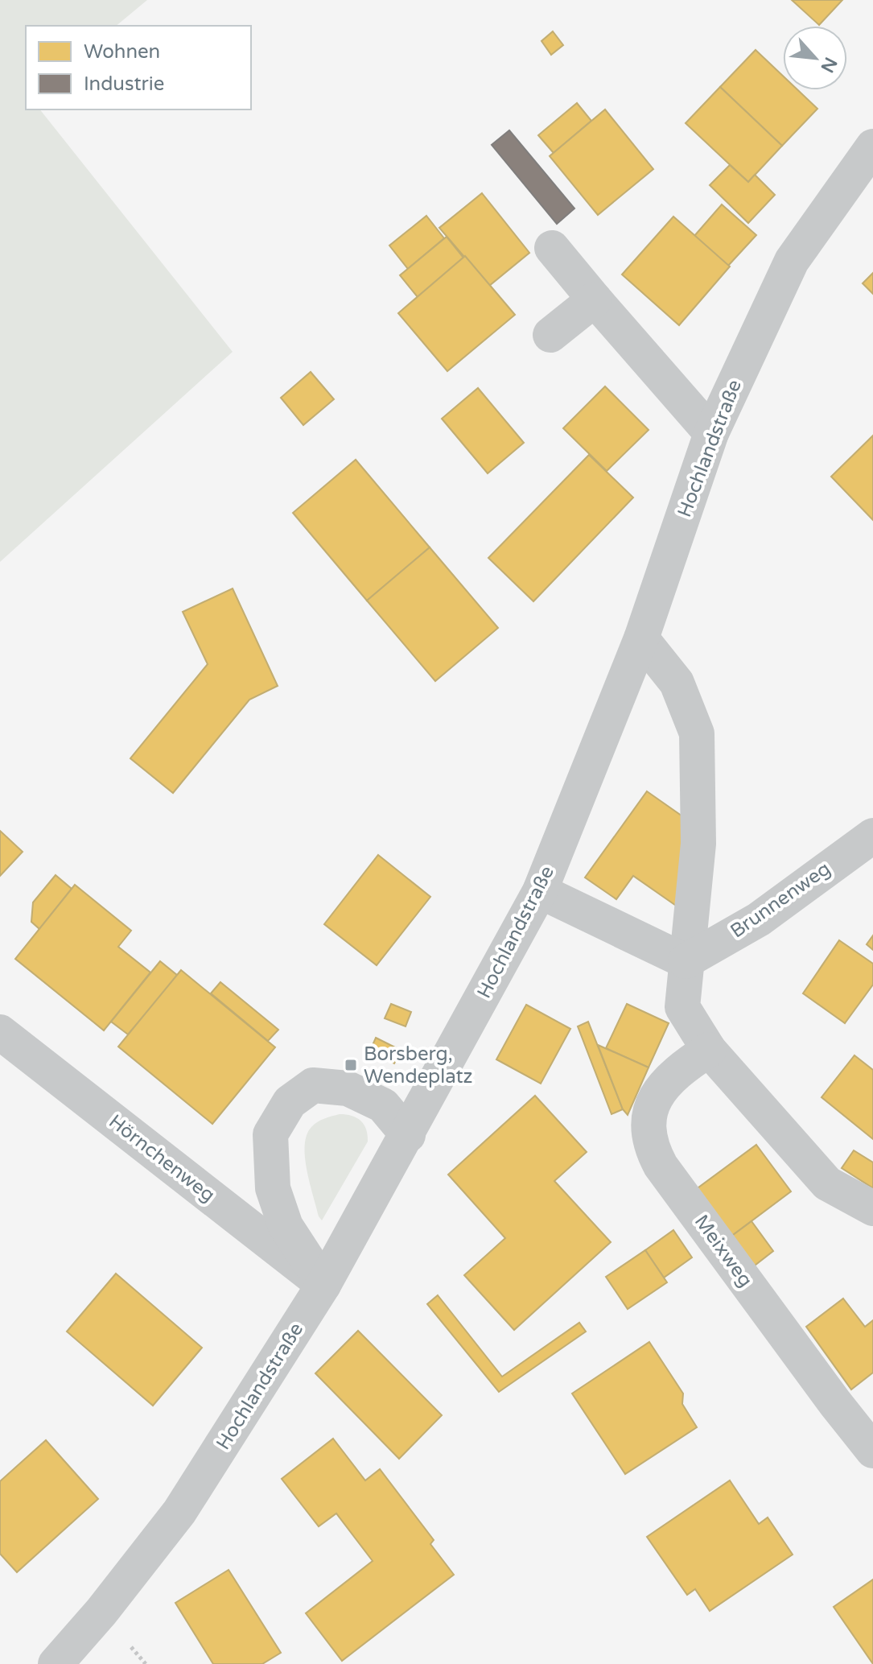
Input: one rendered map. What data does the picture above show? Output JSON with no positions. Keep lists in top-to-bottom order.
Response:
{
  "streets": {
    "street": [
      "Hochlandstraße",
      "Brunnenweg",
      "Hörnchenweg",
      "Meixweg"
    ]
  },
  "crossings": [
    ["Hochlandstraße", "Hörnchenweg"]
  ],
  "places": {
    "transit": ["Borsberg, Wendeplatz"]
  },
  "legend": ["Wohnen", "Industrie"],
  "north": "bottom right"
}
